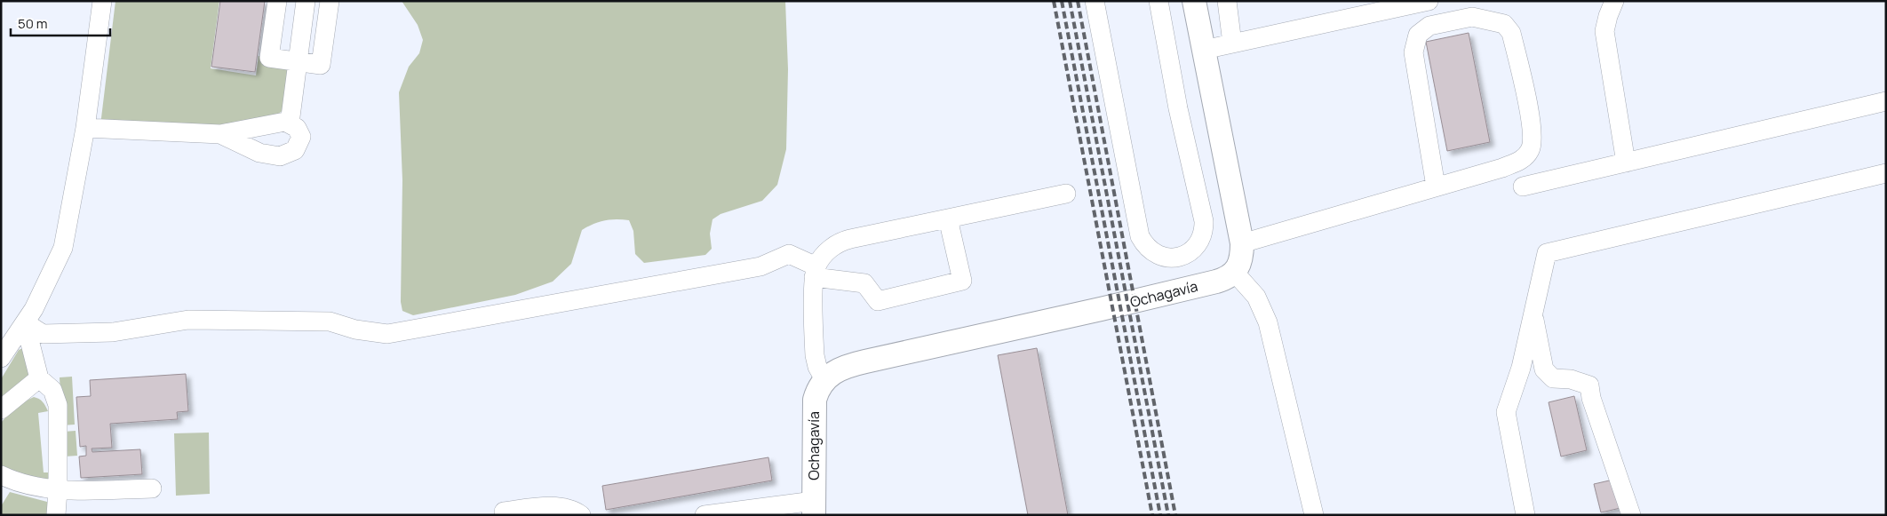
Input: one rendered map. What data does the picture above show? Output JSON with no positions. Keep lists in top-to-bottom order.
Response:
{
  "streets": {
    "main road": ["Ochagavía"]
  },
  "scale_bar": "50 m"
}
